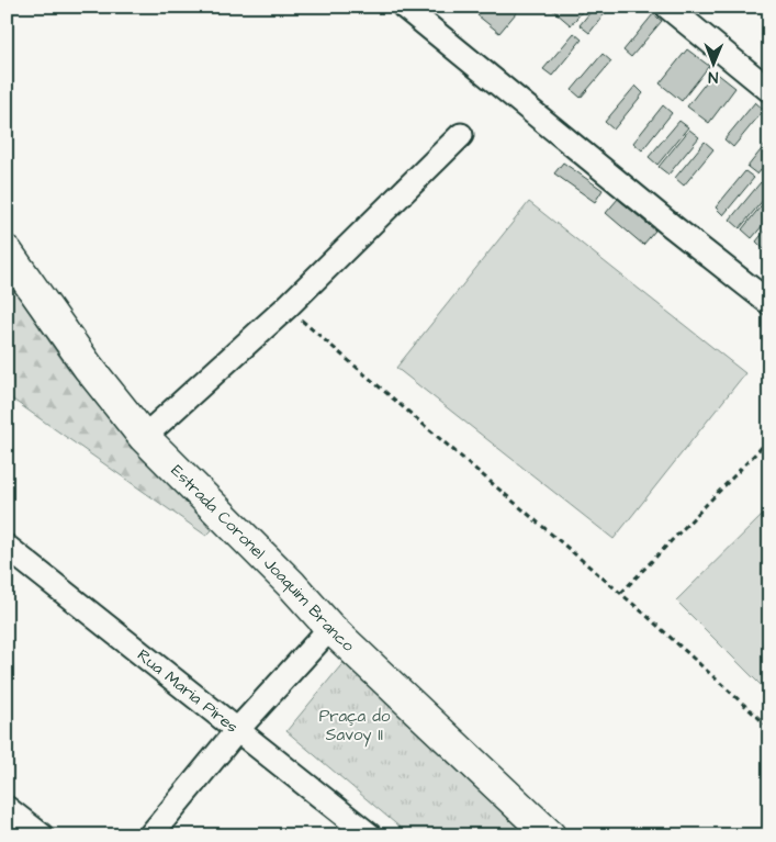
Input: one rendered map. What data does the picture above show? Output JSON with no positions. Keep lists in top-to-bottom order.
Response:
{
  "streets": {
    "street": ["Estrada Coronel Joaquim Branco", "Rua Maria Pires"]
  },
  "parks": ["Praça do Savoy II"],
  "north": "bottom"
}
